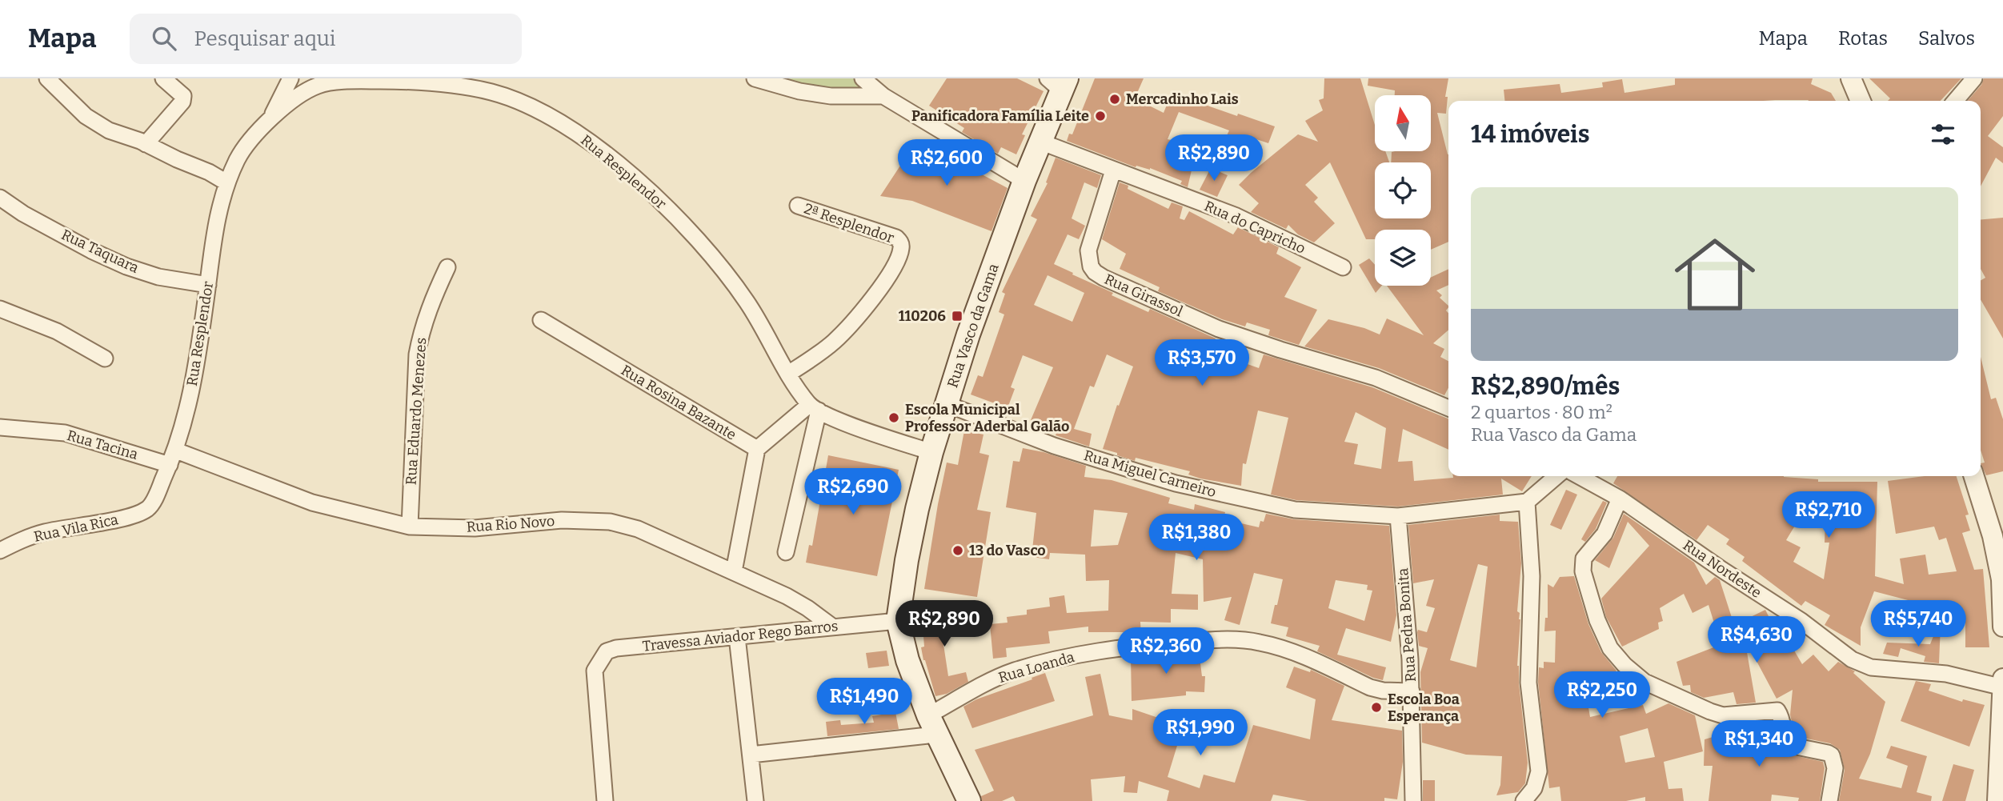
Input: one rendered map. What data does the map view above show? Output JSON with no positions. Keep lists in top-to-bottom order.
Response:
{
  "streets": {
    "main road": ["Rua Vasco da Gama"],
    "street": [
      "Rua Resplendor",
      "2ª Resplendor",
      "Rua do Capricho",
      "Rua Taquara",
      "Rua Girassol",
      "Rua Rosina Bazante",
      "Rua Eduardo Menezes",
      "Rua Tacina",
      "Rua Miguel Carneiro",
      "Rua Rio Novo",
      "Rua Vila Rica",
      "Rua Nordeste",
      "Rua Pedra Bonita",
      "Travessa Aviador Rego Barros",
      "Rua Loanda"
    ]
  },
  "crossings": [
    ["Rua Resplendor", "2ª Resplendor"],
    ["Rua Resplendor", "Rua Taquara"],
    ["Rua Resplendor", "Rua Tacina"],
    ["Rua Resplendor", "Rua Rio Novo"],
    ["Rua Resplendor", "Rua Vila Rica"],
    ["Rua do Capricho", "Rua Girassol"],
    ["Rua do Capricho", "Rua Vasco da Gama"],
    ["Rua Vasco da Gama", "Rua Miguel Carneiro"],
    ["Rua Vasco da Gama", "Travessa Aviador Rego Barros"],
    ["Rua Vasco da Gama", "Rua Loanda"],
    ["Rua Eduardo Menezes", "Rua Rio Novo"],
    ["Rua Tacina", "Rua Rio Novo"],
    ["Rua Miguel Carneiro", "Rua Pedra Bonita"],
    ["Rua Rio Novo", "Travessa Aviador Rego Barros"],
    ["Rua Pedra Bonita", "Rua Loanda"]
  ],
  "places": {
    "other": [
      "Mercadinho Lais",
      "Panificadora Família Leite",
      "Escola Municipal Professor Aderbal Galão",
      "13 do Vasco",
      "Escola Boa Esperança"
    ],
    "transit": ["110206"]
  },
  "north": "top",
  "page": {
    "header": "Mapa",
    "search": "Pesquisar aqui",
    "nav": ["Mapa", "Rotas", "Salvos"],
    "heading": "14 imóveis",
    "price": [
      "R$2,890",
      "R$2,600",
      "R$3,570",
      "R$2,690",
      "R$2,710",
      "R$1,380",
      "R$2,890",
      "R$5,740",
      "R$4,630",
      "R$2,360",
      "R$2,250",
      "R$1,490",
      "R$1,990",
      "R$1,340"
    ],
    "list": [
      {
        "name": "R$2,890/mês",
        "note": "2 quartos · 80 m² · Rua Vasco da Gama"
      }
    ]
  }
}
